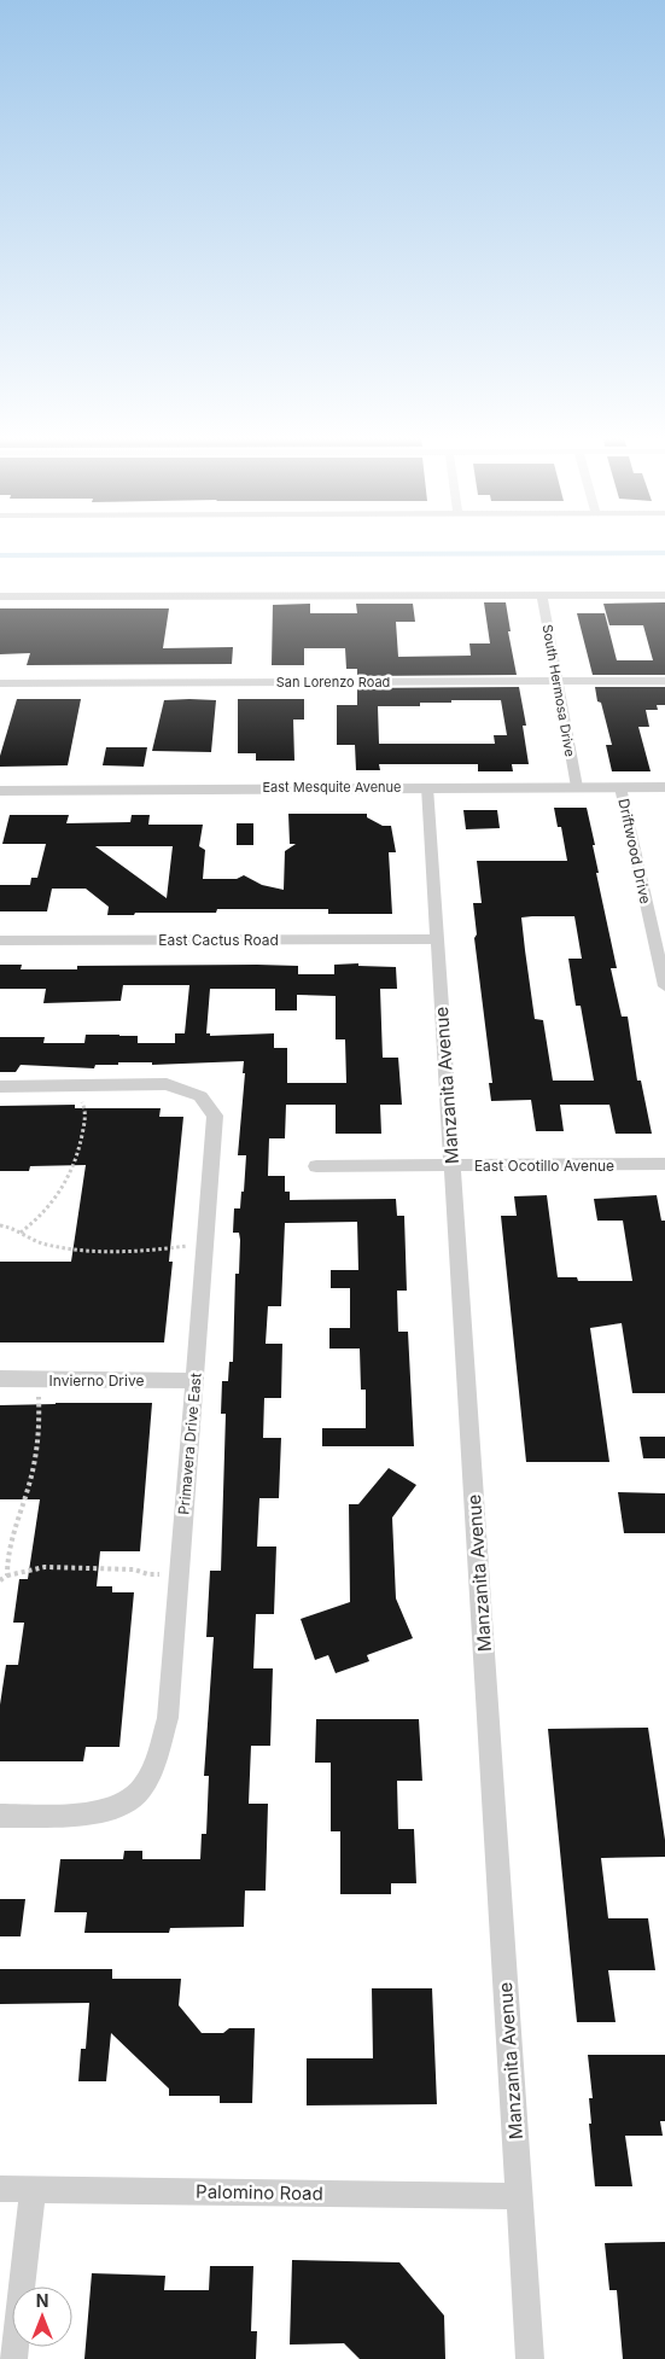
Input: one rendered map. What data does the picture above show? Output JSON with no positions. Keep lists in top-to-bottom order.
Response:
{
  "streets": {
    "street": [
      "San Lorenzo Road",
      "South Hermosa Drive",
      "East Mesquite Avenue",
      "Driftwood Drive",
      "East Cactus Road",
      "Manzanita Avenue",
      "East Ocotillo Avenue",
      "Invierno Drive",
      "Primavera Drive East",
      "Palomino Road"
    ]
  },
  "crossings": [
    ["San Lorenzo Road", "South Hermosa Drive"],
    ["South Hermosa Drive", "East Mesquite Avenue"],
    ["East Mesquite Avenue", "Driftwood Drive"],
    ["East Mesquite Avenue", "Manzanita Avenue"],
    ["East Cactus Road", "Manzanita Avenue"],
    ["Manzanita Avenue", "East Ocotillo Avenue"],
    ["Manzanita Avenue", "Palomino Road"],
    ["Invierno Drive", "Primavera Drive East"]
  ],
  "north": "top"
}
